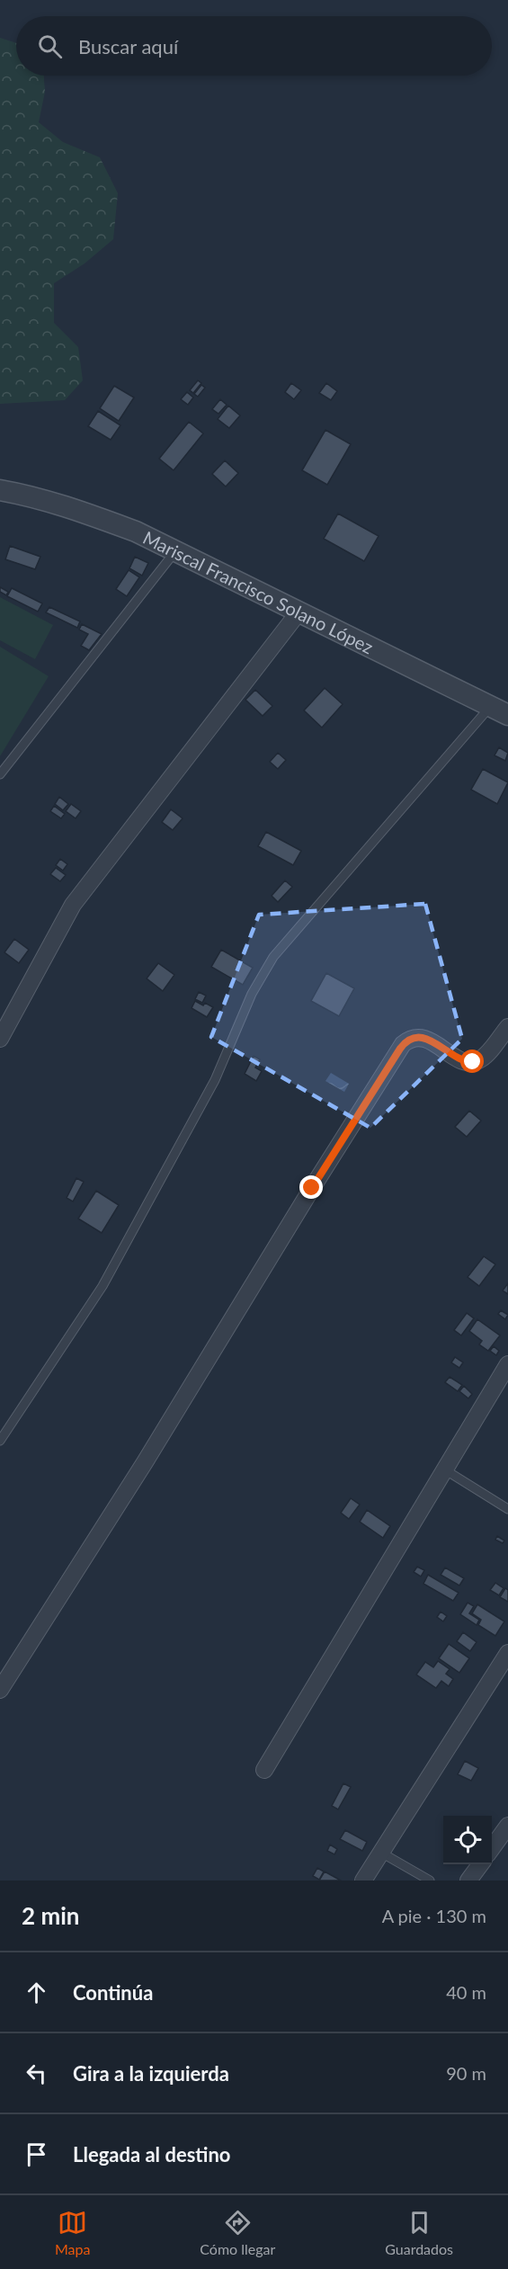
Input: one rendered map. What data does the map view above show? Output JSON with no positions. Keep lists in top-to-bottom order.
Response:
{
  "streets": {
    "street": ["Mariscal Francisco Solano López"]
  },
  "page": {
    "search": "Buscar aquí",
    "heading": ["2 min", "A pie · 130 m"],
    "list": [
      ["Continúa", "40 m"],
      ["Gira a la izquierda", "90 m"],
      "Llegada al destino"
    ],
    "nav": ["Mapa", "Cómo llegar", "Guardados"]
  }
}
